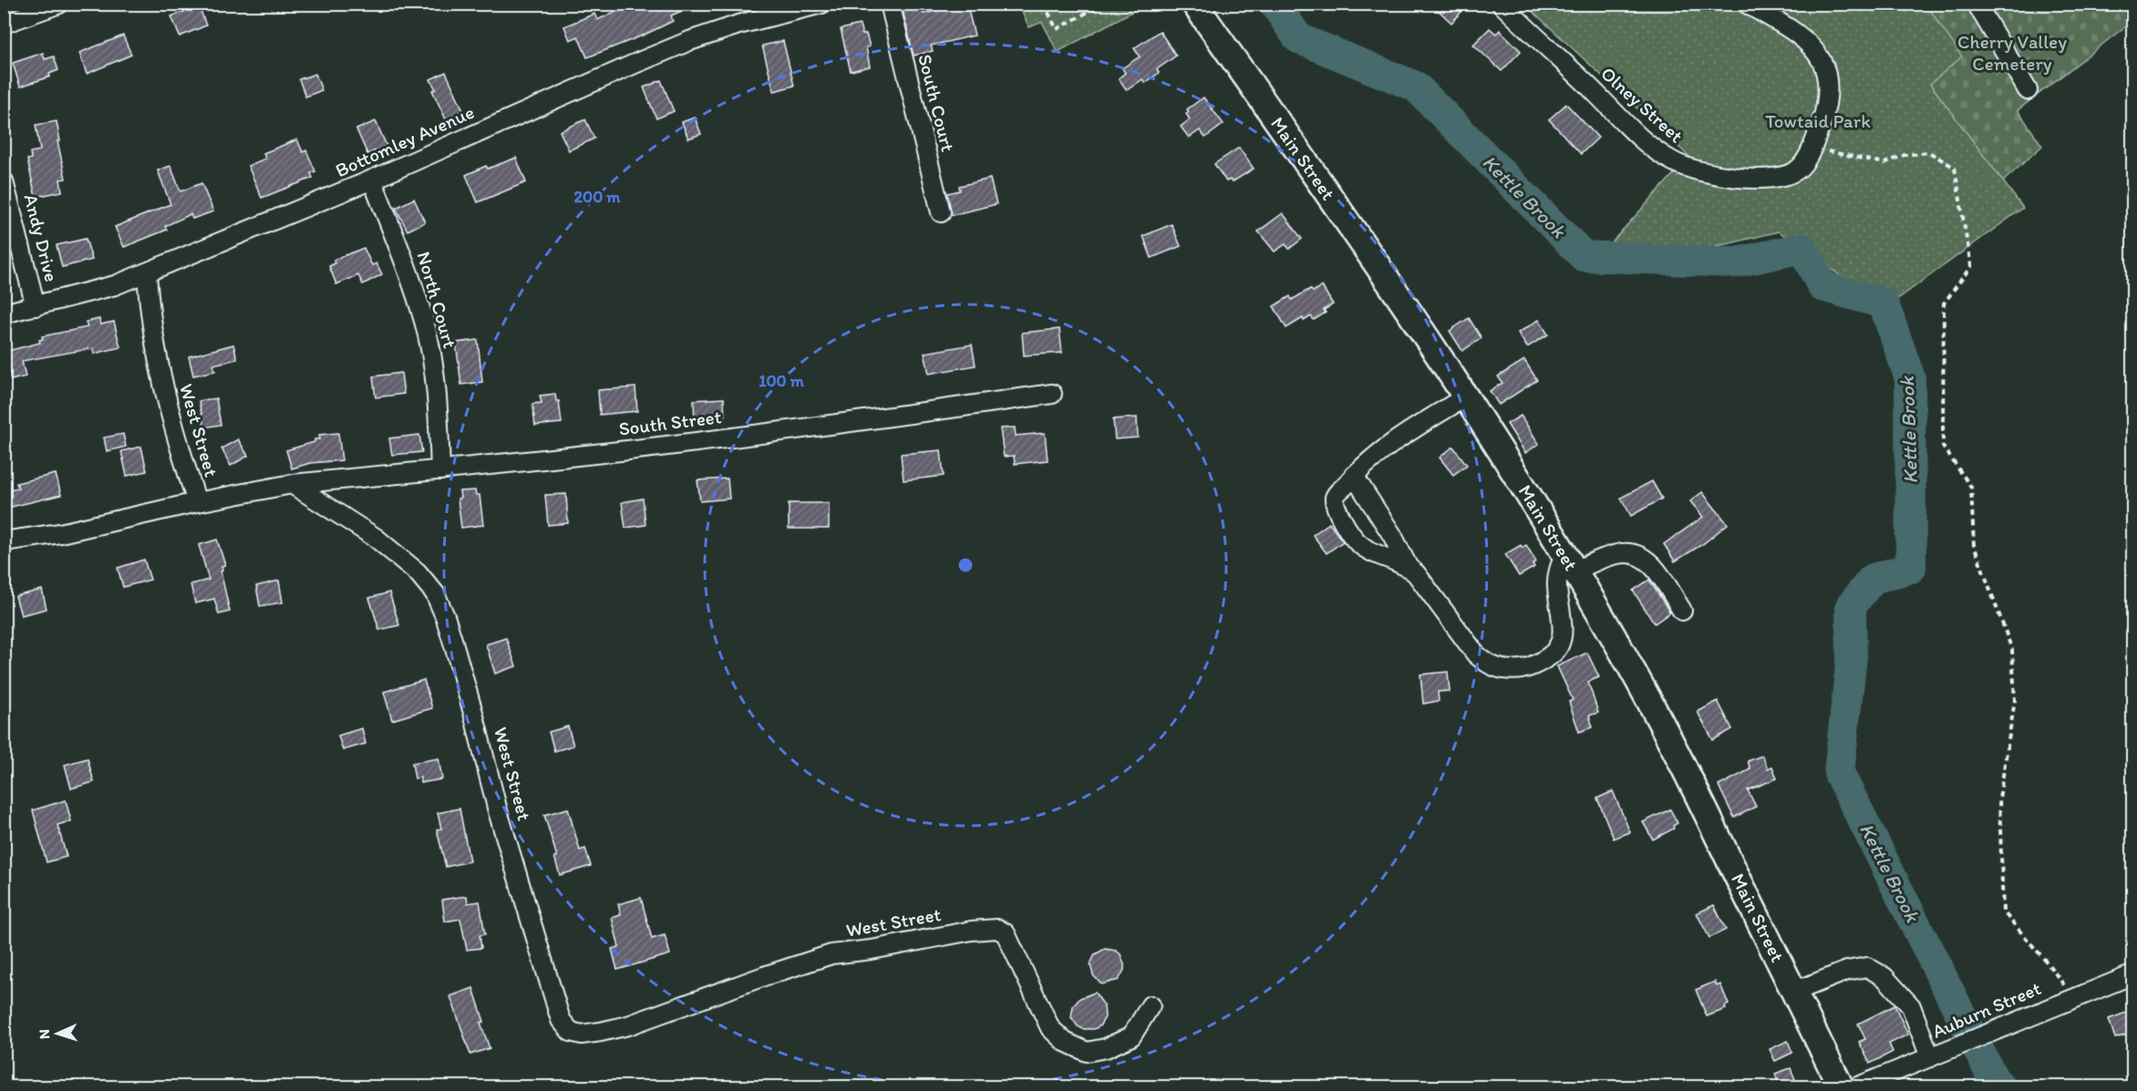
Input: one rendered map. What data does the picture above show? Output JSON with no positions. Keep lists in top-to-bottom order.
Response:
{
  "streets": {
    "highway": ["Main Street"],
    "street": [
      "South Court",
      "Olney Street",
      "Bottomley Avenue",
      "Andy Drive",
      "North Court",
      "South Street",
      "West Street",
      "Auburn Street"
    ]
  },
  "crossings": [
    ["Bottomley Avenue", "Andy Drive"],
    ["Bottomley Avenue", "North Court"],
    ["Bottomley Avenue", "West Street"],
    ["North Court", "South Street"],
    ["South Street", "West Street"]
  ],
  "water": ["Kettle Brook"],
  "parks": ["Cherry Valley Cemetery", "Towtaid Park"],
  "north": "left",
  "rings": ["200 m", "100 m"]
}
